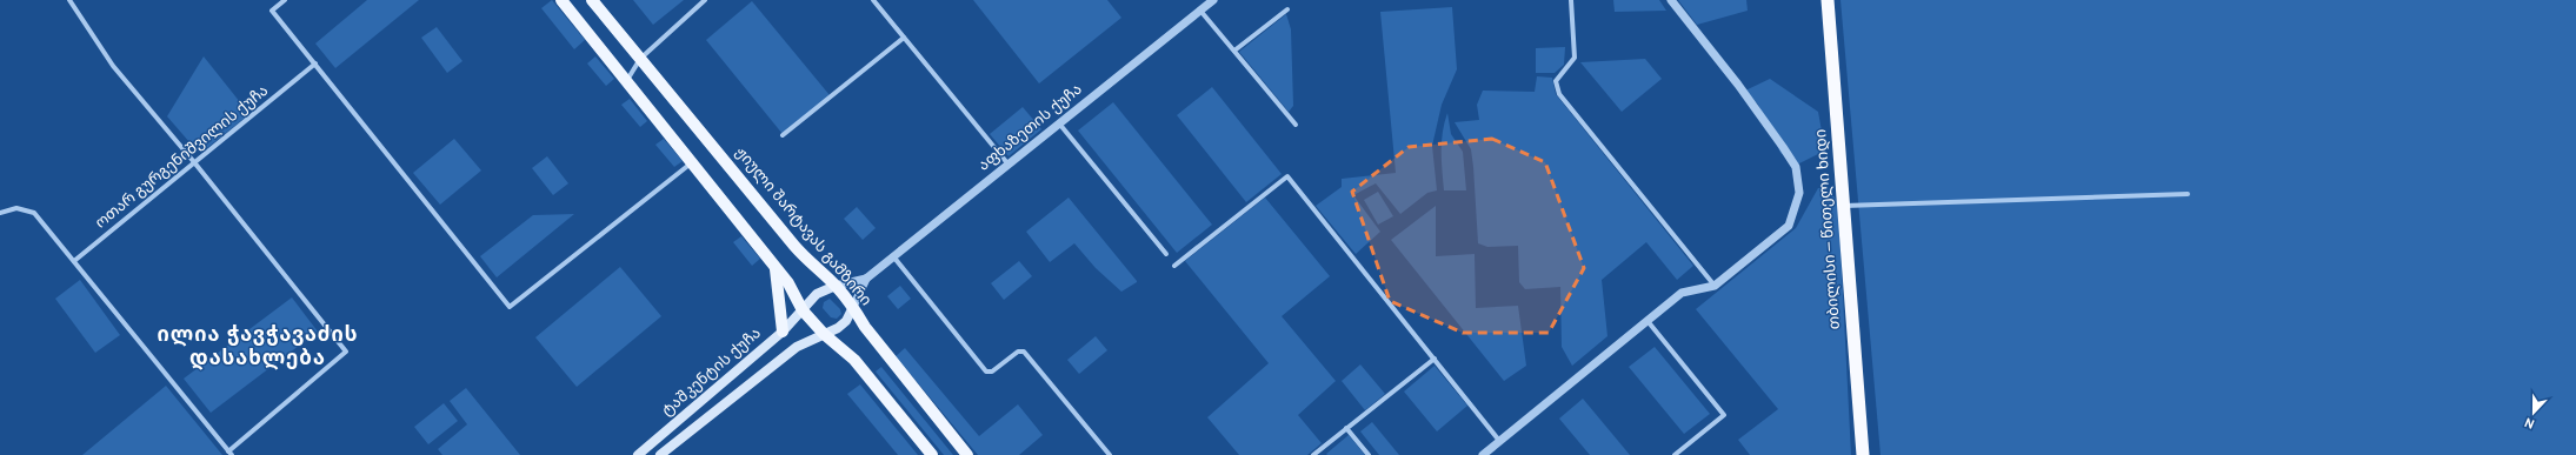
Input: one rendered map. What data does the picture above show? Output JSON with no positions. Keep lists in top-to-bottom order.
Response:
{
  "streets": {
    "highway": ["თბილისი — წითელი ხიდი"],
    "main road": ["ჟიული შარტავას გამზირი", "ტაშკენტის ქუჩა"],
    "street": ["აფხაზეთის ქუჩა", "ოთარ გურგენიშვილის ქუჩა"]
  },
  "crossings": [
    ["აფხაზეთის ქუჩა", "ჟიული შარტავას გამზირი"],
    ["აფხაზეთის ქუჩა", "ტაშკენტის ქუჩა"],
    ["ჟიული შარტავას გამზირი", "ტაშკენტის ქუჩა"]
  ],
  "districts": ["ილია ჭავჭავაძის დასახლება"],
  "north": "bottom"
}
